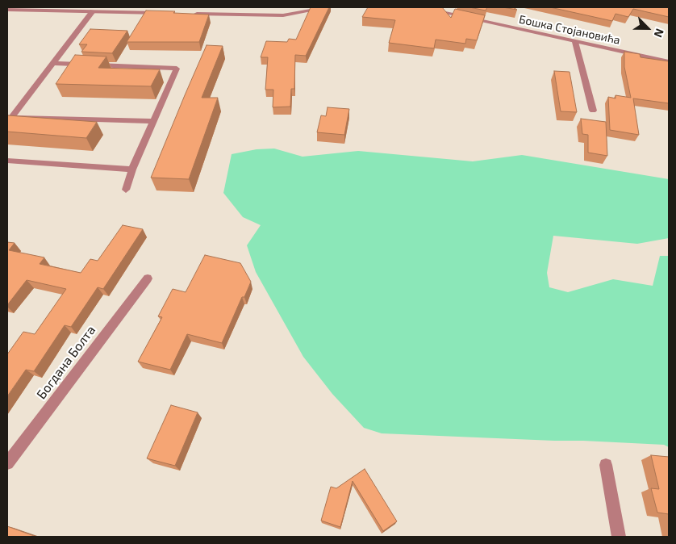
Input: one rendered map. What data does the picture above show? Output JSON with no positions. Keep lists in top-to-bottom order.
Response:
{
  "streets": {
    "street": ["Бошка Стојановића", "Богдана Болта"]
  },
  "north": "bottom right"
}
